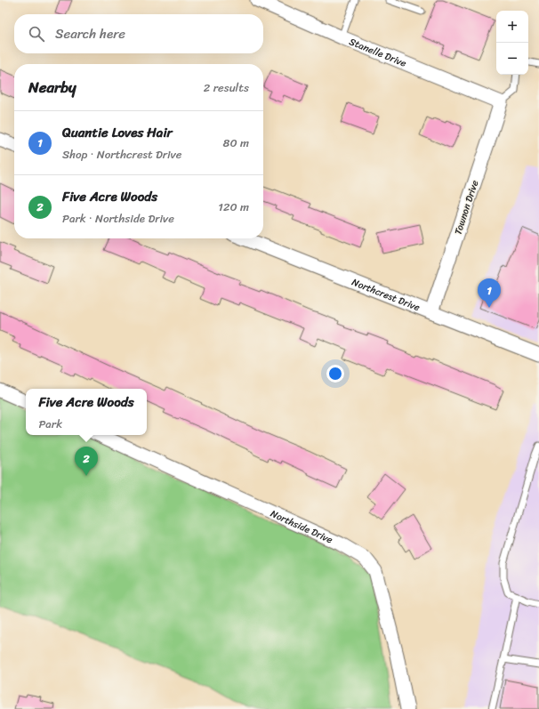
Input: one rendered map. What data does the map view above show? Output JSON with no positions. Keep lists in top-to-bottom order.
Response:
{
  "streets": {
    "street": [
      "Stanelle Drive",
      "Townon Drive",
      "Northcrest Drive",
      "Northside Drive"
    ]
  },
  "crossings": [
    ["Stanelle Drive", "Townon Drive"],
    ["Townon Drive", "Northcrest Drive"]
  ],
  "page": {
    "map_buttons": ["+", "−"],
    "search": "Search here",
    "heading": ["Nearby", "2 results"],
    "list": [
      {
        "mark": "1",
        "name": "Quantie Loves Hair",
        "note": "Shop · Northcrest Drive",
        "value": "80 m"
      },
      {
        "mark": "2",
        "name": "Five Acre Woods",
        "note": "Park · Northside Drive",
        "value": "120 m"
      }
    ],
    "pins": ["1", "2"],
    "popup": ["Five Acre Woods", "Park"]
  }
}
